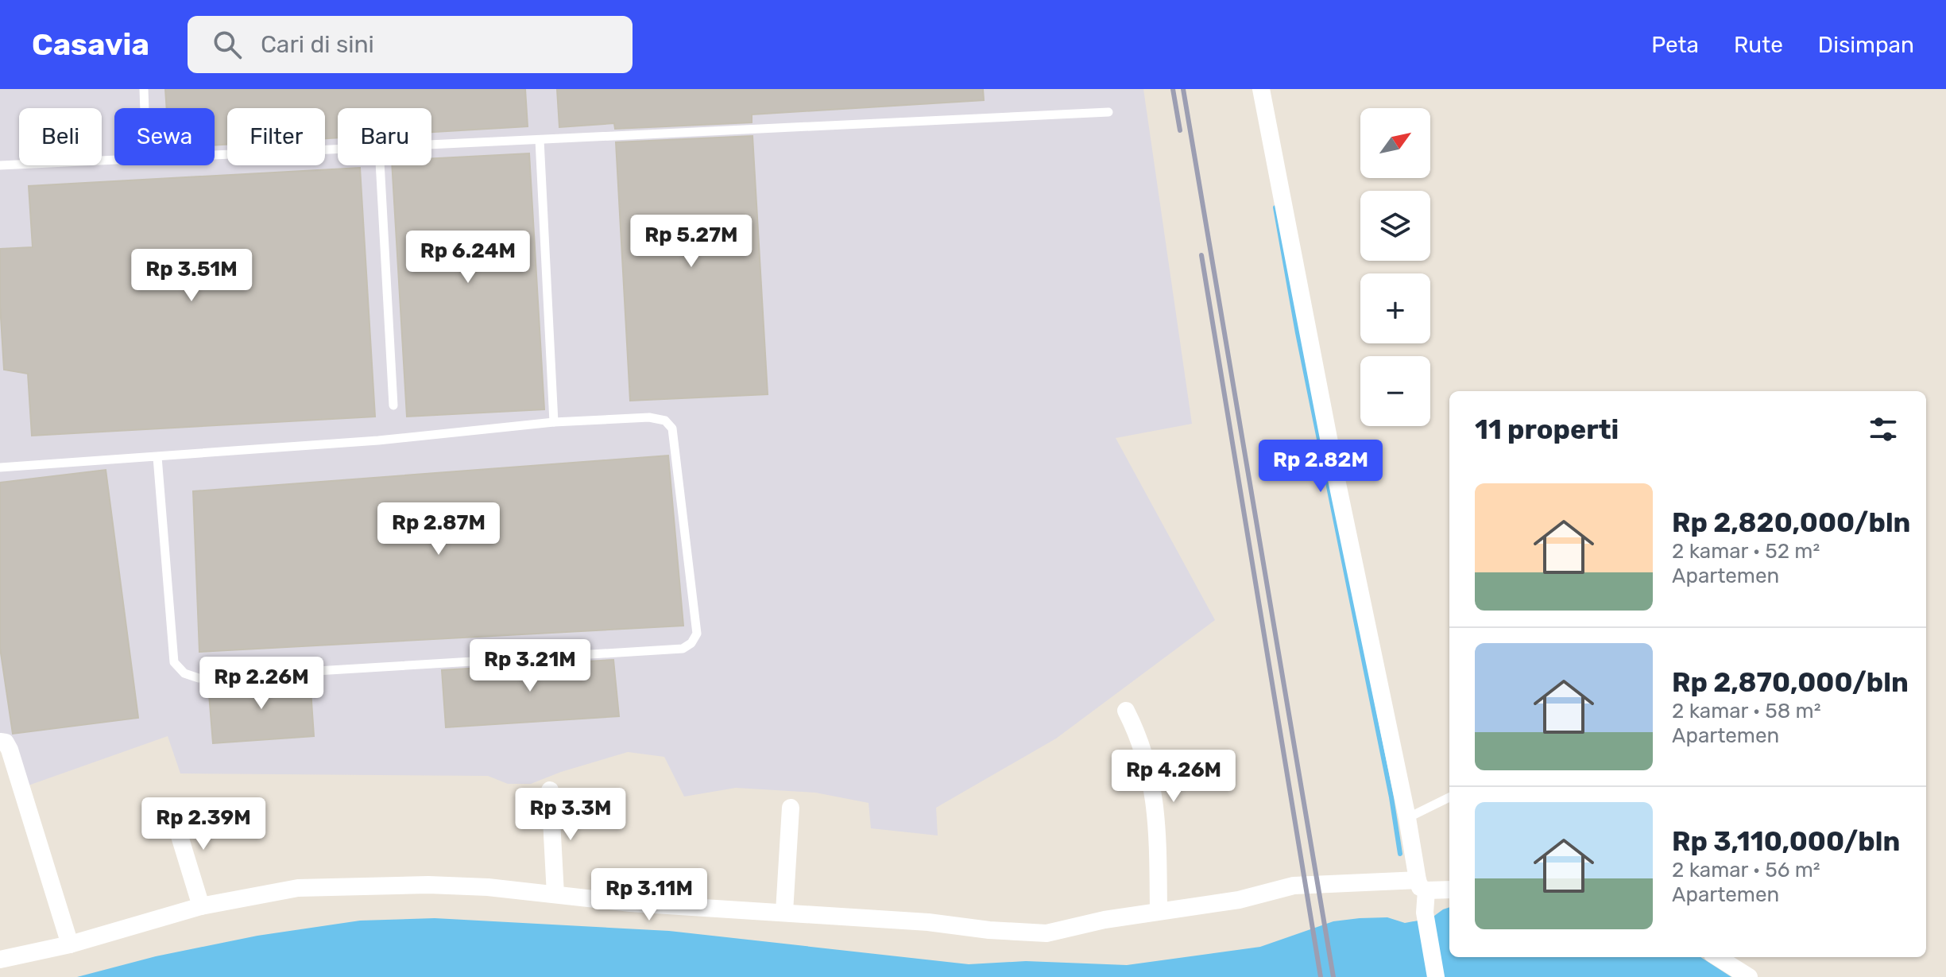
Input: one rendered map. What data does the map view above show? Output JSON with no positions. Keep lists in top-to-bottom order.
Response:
{
  "north": "top right",
  "page": {
    "header": "Casavia",
    "search": "Cari di sini",
    "nav": ["Peta", "Rute", "Disimpan"],
    "map_buttons": ["+", "−"],
    "chip": [
      "Beli",
      "Sewa",
      "Filter",
      "Baru"
    ],
    "price": [
      "Rp 5.27M",
      "Rp 6.24M",
      "Rp 3.51M",
      "Rp 2.82M",
      "Rp 2.87M",
      "Rp 3.21M",
      "Rp 2.26M",
      "Rp 4.26M",
      "Rp 3.3M",
      "Rp 2.39M",
      "Rp 3.11M"
    ],
    "heading": "11 properti",
    "list": [
      {
        "name": "Rp 2,820,000/bln",
        "note": "2 kamar · 52 m² · Apartemen"
      },
      {
        "name": "Rp 2,870,000/bln",
        "note": "2 kamar · 58 m² · Apartemen"
      },
      {
        "name": "Rp 3,110,000/bln",
        "note": "2 kamar · 56 m² · Apartemen"
      }
    ]
  }
}
